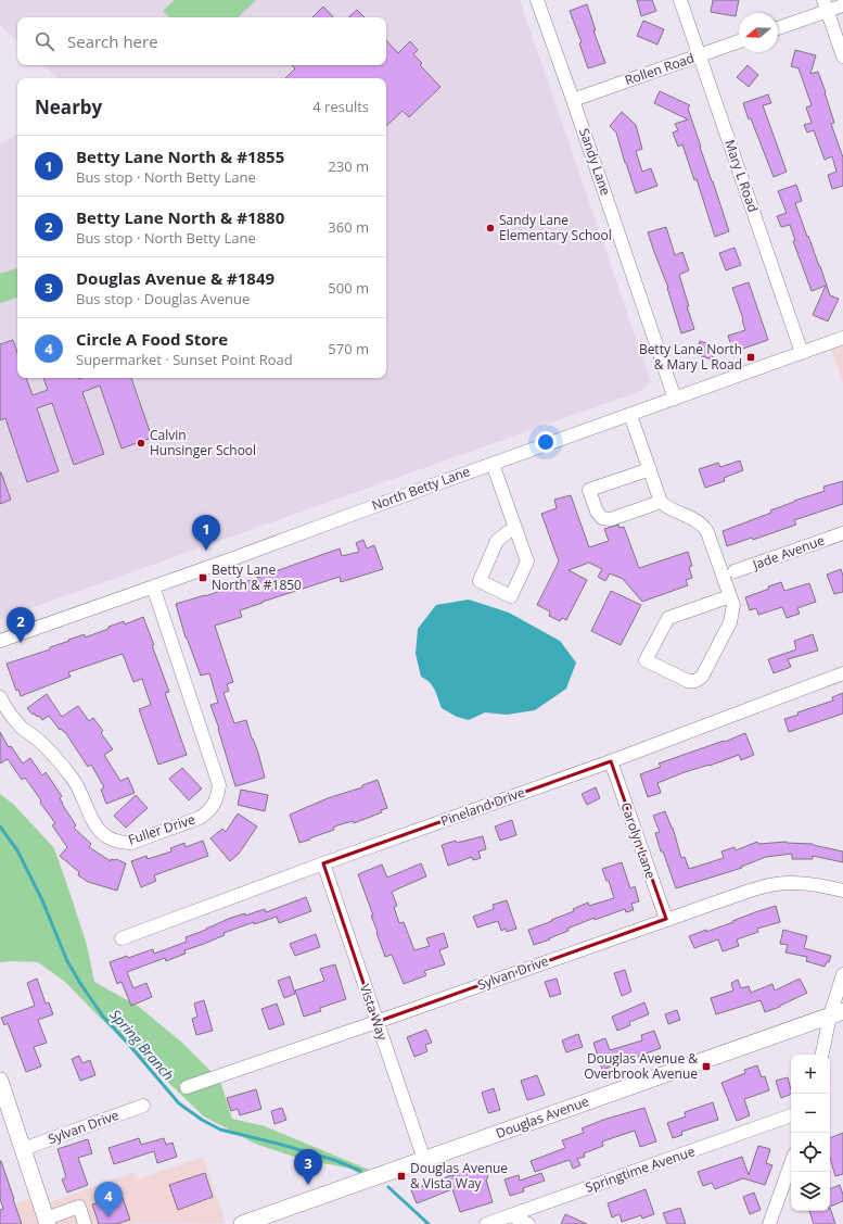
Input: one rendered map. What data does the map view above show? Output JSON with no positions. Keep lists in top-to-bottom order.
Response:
{
  "streets": {
    "main road": ["Douglas Avenue"],
    "street": [
      "Rollen Road",
      "Sandy Lane",
      "Mary L Road",
      "North Betty Lane",
      "Jade Avenue",
      "Pineland Drive",
      "Fuller Drive",
      "Carolyn Lane",
      "Sylvan Drive",
      "Vista Way",
      "Springtime Avenue"
    ]
  },
  "crossings": [
    ["Rollen Road", "Sandy Lane"],
    ["Rollen Road", "Mary L Road"],
    ["Sandy Lane", "North Betty Lane"],
    ["Mary L Road", "North Betty Lane"],
    ["North Betty Lane", "Fuller Drive"],
    ["Pineland Drive", "Carolyn Lane"],
    ["Pineland Drive", "Vista Way"],
    ["Carolyn Lane", "Sylvan Drive"],
    ["Sylvan Drive", "Vista Way"],
    ["Vista Way", "Douglas Avenue"]
  ],
  "water": ["Spring Branch"],
  "places": {
    "other": ["Sandy Lane Elementary School", "Calvin Hunsinger School"],
    "transit": [
      "Betty Lane North & Mary L Road",
      "Betty Lane North & #1850",
      "Douglas Avenue & Overbrook Avenue",
      "Douglas Avenue & Vista Way"
    ]
  },
  "north": "left",
  "page": {
    "search": "Search here",
    "heading": ["Nearby", "4 results"],
    "list": [
      {
        "mark": "1",
        "name": "Betty Lane North & #1855",
        "note": "Bus stop · North Betty Lane",
        "value": "230 m"
      },
      {
        "mark": "2",
        "name": "Betty Lane North & #1880",
        "note": "Bus stop · North Betty Lane",
        "value": "360 m"
      },
      {
        "mark": "3",
        "name": "Douglas Avenue & #1849",
        "note": "Bus stop · Douglas Avenue",
        "value": "500 m"
      },
      {
        "mark": "4",
        "name": "Circle A Food Store",
        "note": "Supermarket · Sunset Point Road",
        "value": "570 m"
      }
    ],
    "pins": [
      "1",
      "2",
      "3",
      "4"
    ],
    "map_buttons": ["+", "−"]
  }
}
